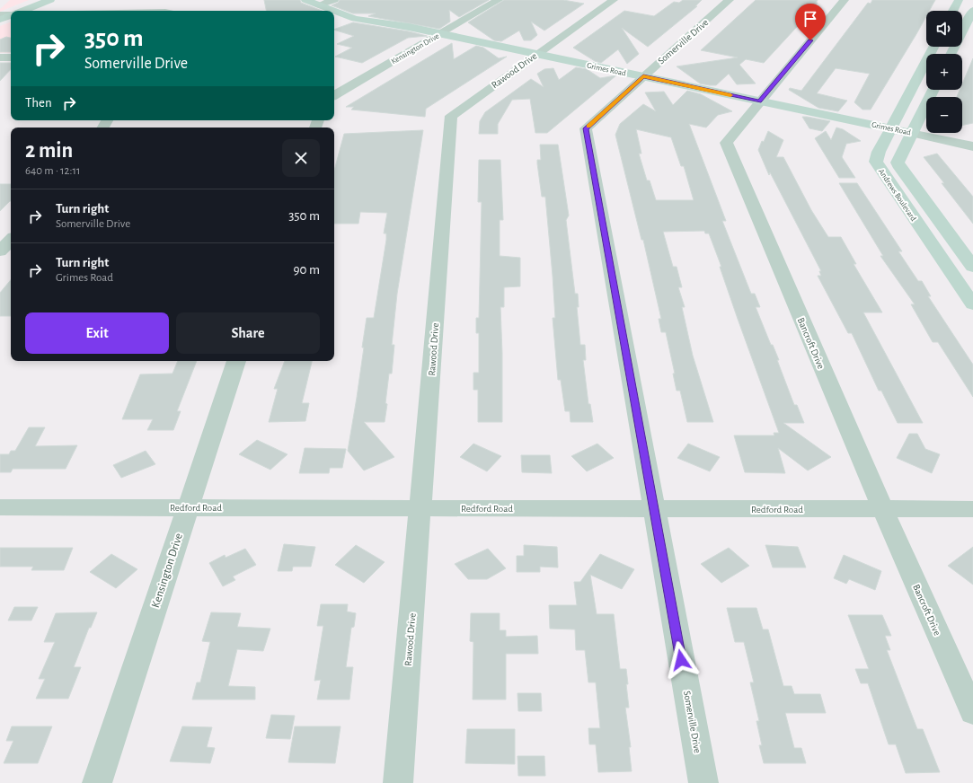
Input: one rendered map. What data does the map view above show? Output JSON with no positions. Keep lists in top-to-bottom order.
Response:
{
  "streets": {
    "street": [
      "Somerville Drive",
      "Kensington Drive",
      "Grimes Road",
      "Rawood Drive",
      "Andrews Boulevard",
      "Bancroft Drive",
      "Redford Road"
    ]
  },
  "crossings": [
    ["Somerville Drive", "Grimes Road"],
    ["Somerville Drive", "Redford Road"],
    ["Kensington Drive", "Grimes Road"],
    ["Kensington Drive", "Redford Road"],
    ["Grimes Road", "Rawood Drive"],
    ["Grimes Road", "Andrews Boulevard"],
    ["Grimes Road", "Bancroft Drive"],
    ["Rawood Drive", "Redford Road"],
    ["Bancroft Drive", "Redford Road"]
  ],
  "page": {
    "map_buttons": ["+", "−"],
    "turn": ["350 m", "Somerville Drive"],
    "then": "Then",
    "heading": ["2 min", "640 m · 12:11"],
    "list": [
      {
        "name": "Turn right",
        "note": "Somerville Drive",
        "value": "350 m"
      },
      {
        "name": "Turn right",
        "note": "Grimes Road",
        "value": "90 m"
      }
    ],
    "buttons": ["Exit", "Share"]
  }
}
